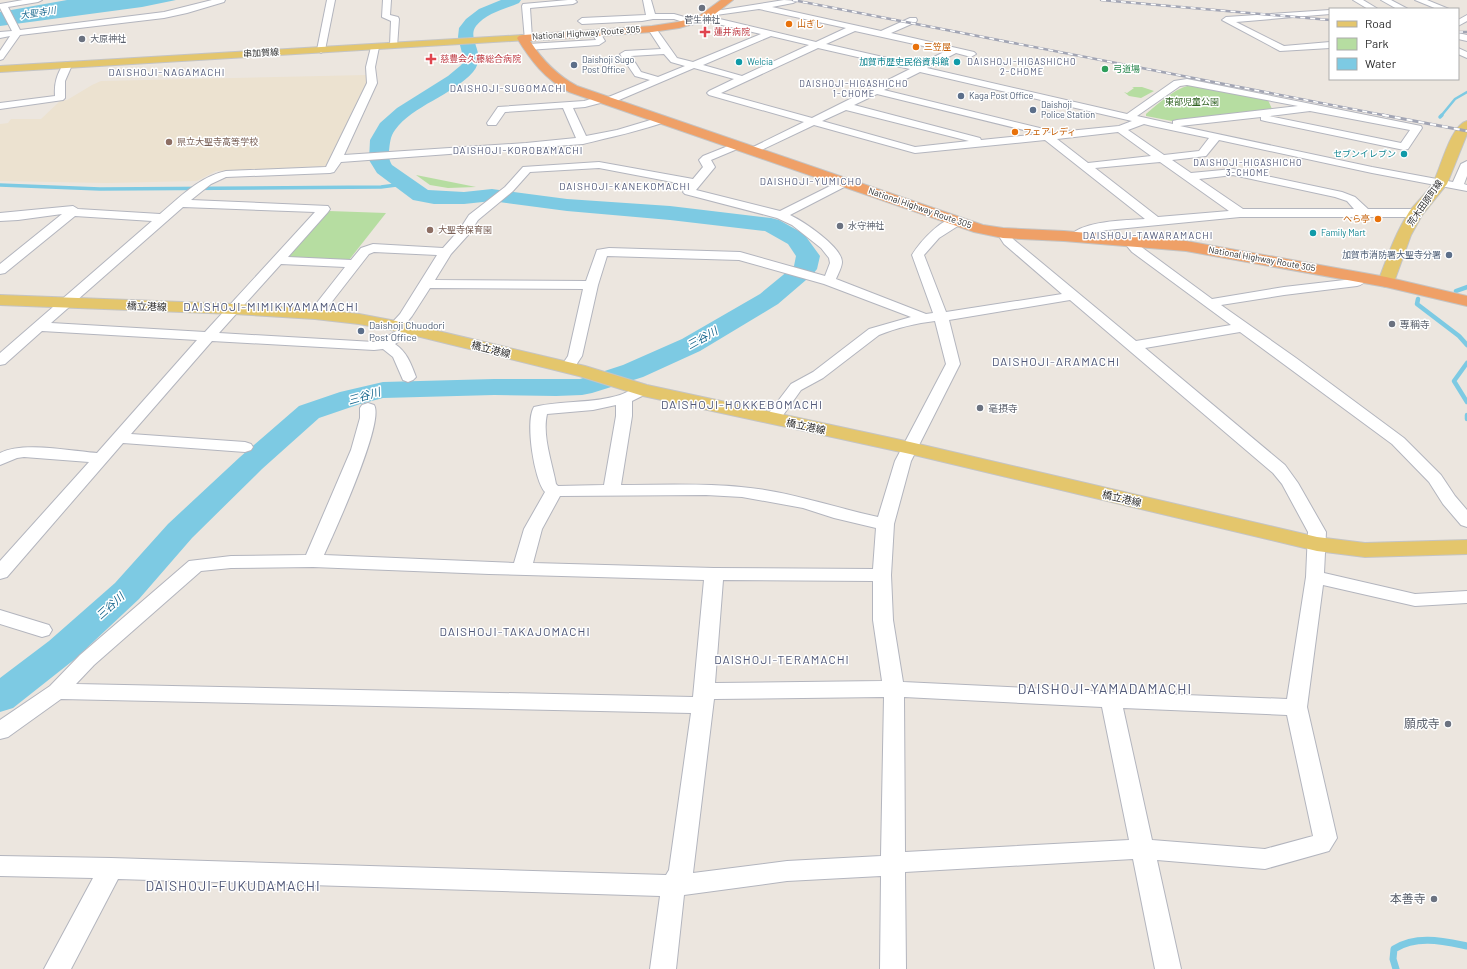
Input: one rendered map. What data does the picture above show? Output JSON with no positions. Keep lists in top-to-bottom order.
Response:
{
  "streets": {
    "highway": ["National Highway Route 305"],
    "main road": ["串加賀線", "荒木田原町線", "橋立港線"]
  },
  "crossings": [
    ["National Highway Route 305", "串加賀線"],
    ["National Highway Route 305", "荒木田原町線"]
  ],
  "districts": [
    "DAISHOJI-HIGASHICHO 2-CHOME",
    "DAISHOJI-NAGAMACHI",
    "DAISHOJI-HIGASHICHO 1-CHOME",
    "DAISHOJI-SUGOMACHI",
    "DAISHOJI-KOROBAMACHI",
    "DAISHOJI-HIGASHICHO 3-CHOME",
    "DAISHOJI-YUMICHO",
    "DAISHOJI-KANEKOMACHI",
    "DAISHOJI-TAWARAMACHI",
    "DAISHOJI-MIMIKIYAMAMACHI",
    "DAISHOJI-ARAMACHI",
    "DAISHOJI-HOKKEBOMACHI",
    "DAISHOJI-TAKAJOMACHI",
    "DAISHOJI-TERAMACHI",
    "DAISHOJI-YAMADAMACHI",
    "DAISHOJI-FUKUDAMACHI"
  ],
  "water": ["大聖寺川", "三谷川"],
  "parks": ["東部児童公園"],
  "places": {
    "other": [
      "菅生神社",
      "山ぎし",
      "大原神社",
      "三笠屋",
      "Welcia",
      "加賀市歴史民俗資料館",
      "Daishoji Sugo Post Office",
      "弓道場",
      "Kaga Post Office",
      "Daishoji Police Station",
      "フェアレディ",
      "県立大聖寺高等学校",
      "セブンイレブン",
      "へら亭",
      "水守神社",
      "大聖寺保育園",
      "Family Mart",
      "加賀市消防署大聖寺分署",
      "専稱寺",
      "Daishoji Chuodori Post Office",
      "毫摂寺",
      "願成寺",
      "本善寺"
    ],
    "health": ["蓮井病院", "慈豊会久藤総合病院"]
  },
  "legend": ["Road", "Park", "Water"]
}
